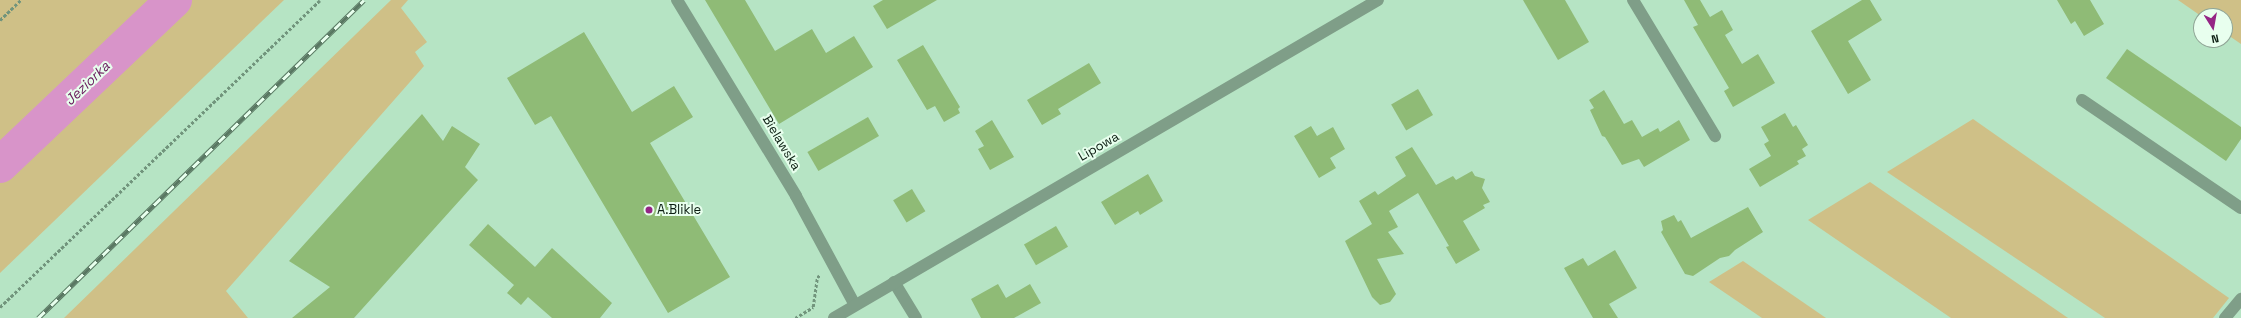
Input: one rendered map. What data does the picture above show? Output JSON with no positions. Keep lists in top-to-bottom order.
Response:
{
  "streets": {
    "street": ["Bielawska", "Lipowa"]
  },
  "crossings": [
    ["Bielawska", "Lipowa"]
  ],
  "water": ["Jeziorka"],
  "places": ["A.Blikle"],
  "north": "bottom"
}
